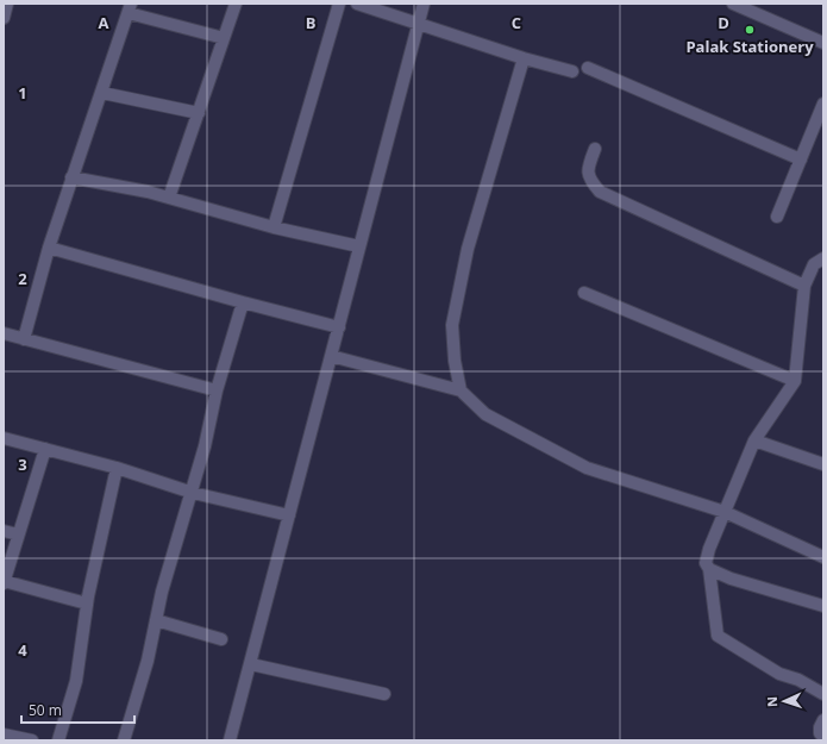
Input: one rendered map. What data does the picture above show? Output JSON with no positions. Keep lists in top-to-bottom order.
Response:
{
  "places": ["Palak Stationery"],
  "scale_bar": "50 m",
  "north": "left",
  "grid": {
    "columns": [
      "A",
      "B",
      "C",
      "D"
    ],
    "rows": [
      "1",
      "2",
      "3",
      "4"
    ]
  }
}
